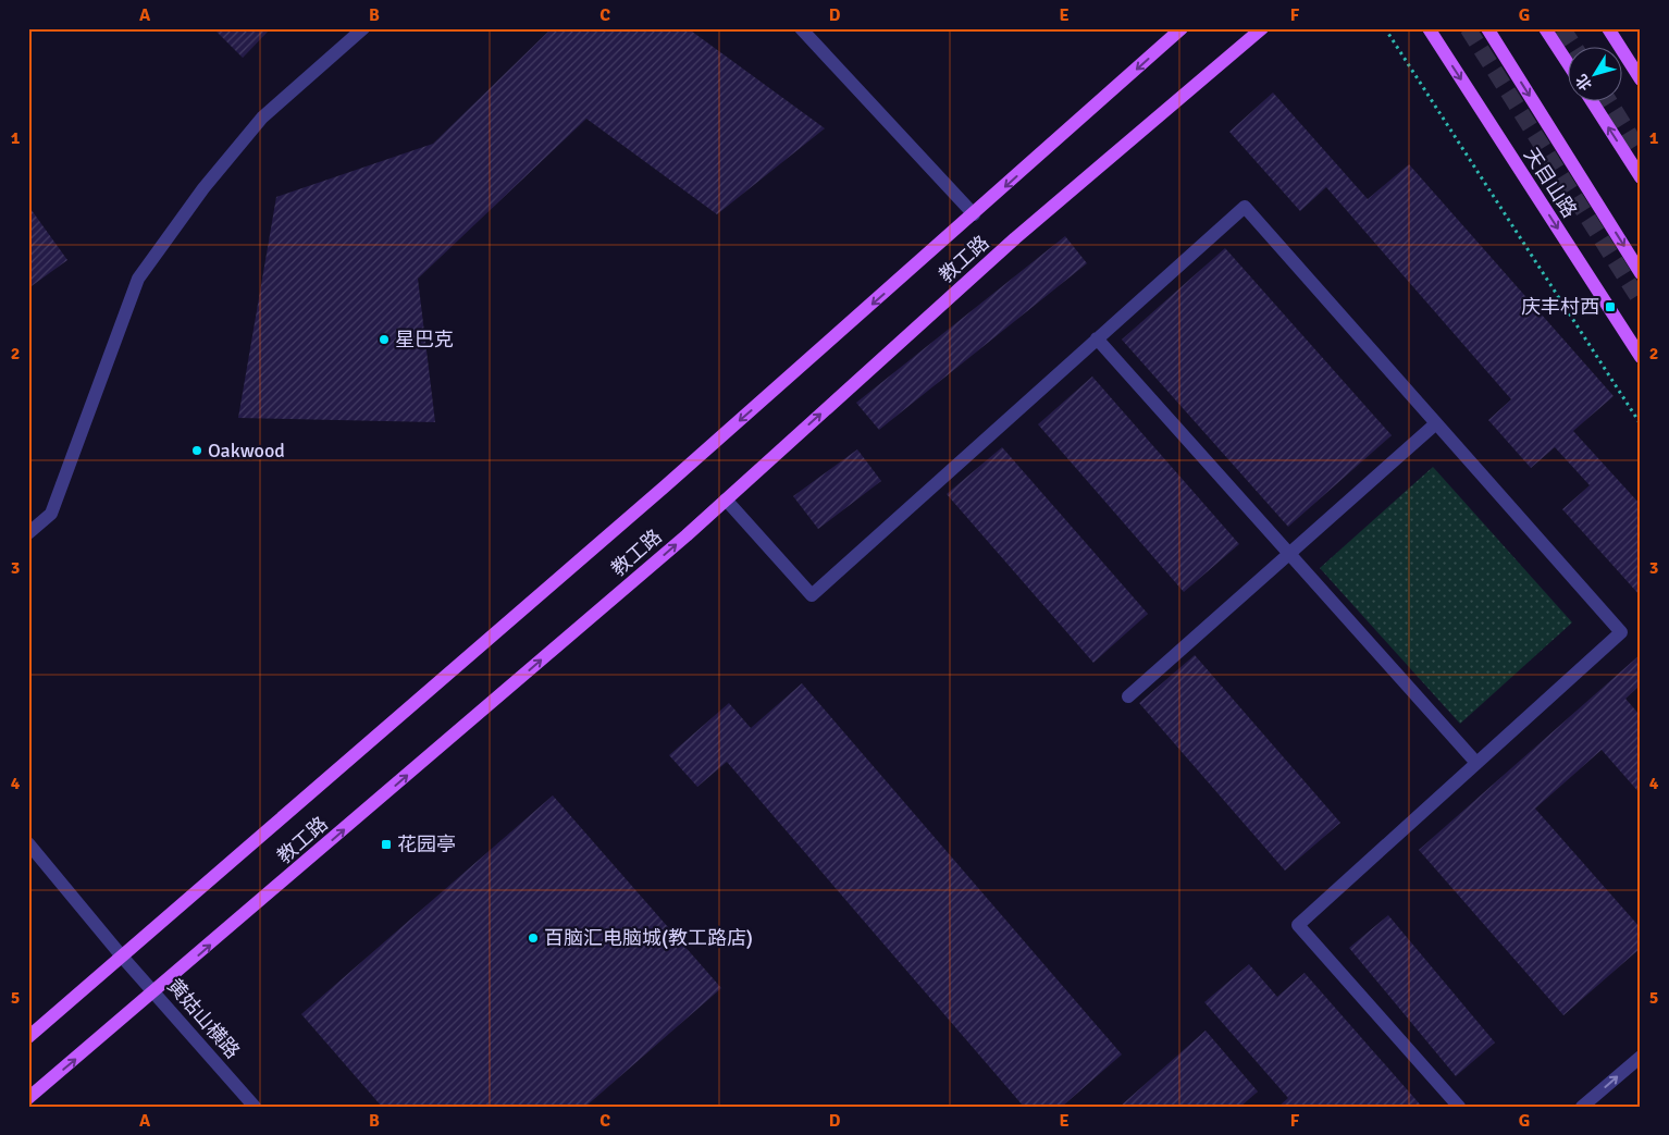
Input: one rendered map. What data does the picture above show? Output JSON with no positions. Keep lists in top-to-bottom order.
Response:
{
  "streets": {
    "main road": ["天目山路", "教工路"],
    "street": ["黄姑山横路"]
  },
  "crossings": [
    ["教工路", "黄姑山横路"]
  ],
  "one_way": ["天目山路"],
  "places": {
    "transit": ["庆丰村西", "花园亭"],
    "other": ["星巴克", "Oakwood", "百脑汇电脑城(教工路店)"]
  },
  "north": "bottom left",
  "grid": {
    "columns": [
      "A",
      "B",
      "C",
      "D",
      "E",
      "F",
      "G"
    ],
    "rows": [
      "1",
      "2",
      "3",
      "4",
      "5"
    ]
  }
}
